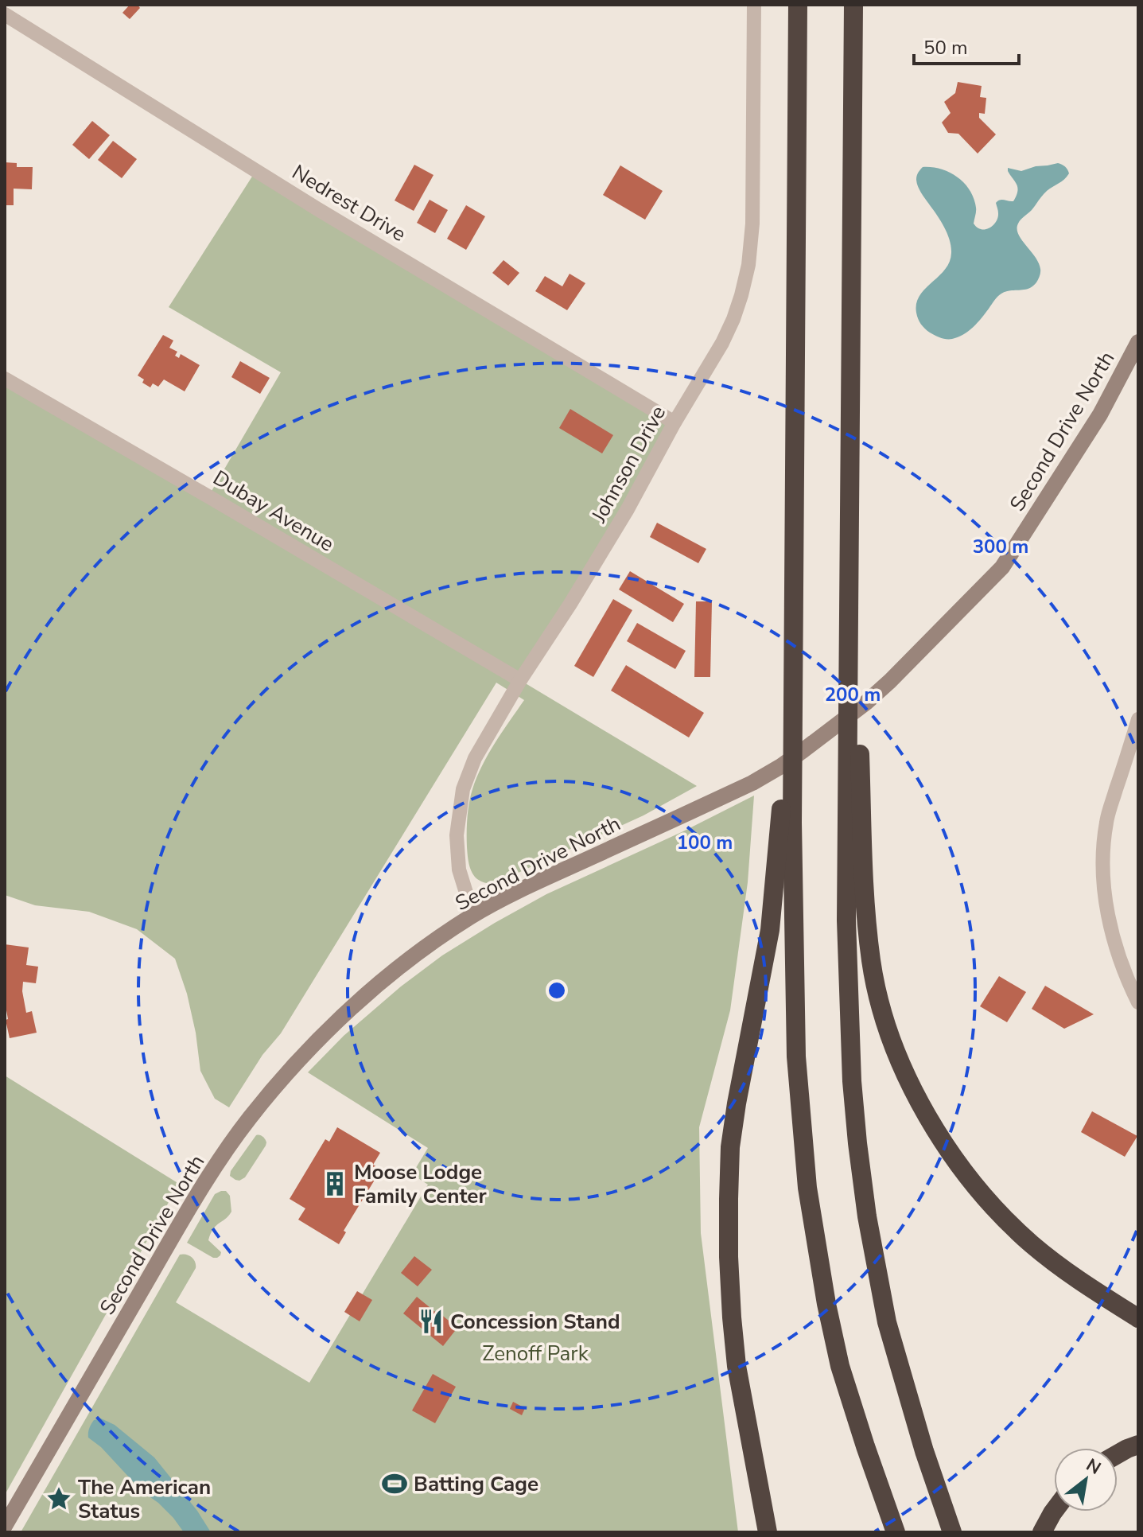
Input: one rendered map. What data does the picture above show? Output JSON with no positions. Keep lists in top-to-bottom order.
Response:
{
  "streets": {
    "street": [
      "Nedrest Drive",
      "Second Drive North",
      "Johnson Drive",
      "Dubay Avenue"
    ]
  },
  "crossings": [
    ["Nedrest Drive", "Johnson Drive"],
    ["Second Drive North", "Johnson Drive"],
    ["Johnson Drive", "Dubay Avenue"]
  ],
  "parks": ["Zenoff Park"],
  "places": {
    "building": ["Moose Lodge Family Center"],
    "restaurant": ["Concession Stand"],
    "sports": ["Batting Cage"],
    "place": ["The American Status"]
  },
  "scale_bar": "50 m",
  "north": "top right",
  "rings": ["300 m", "200 m", "100 m"]
}
